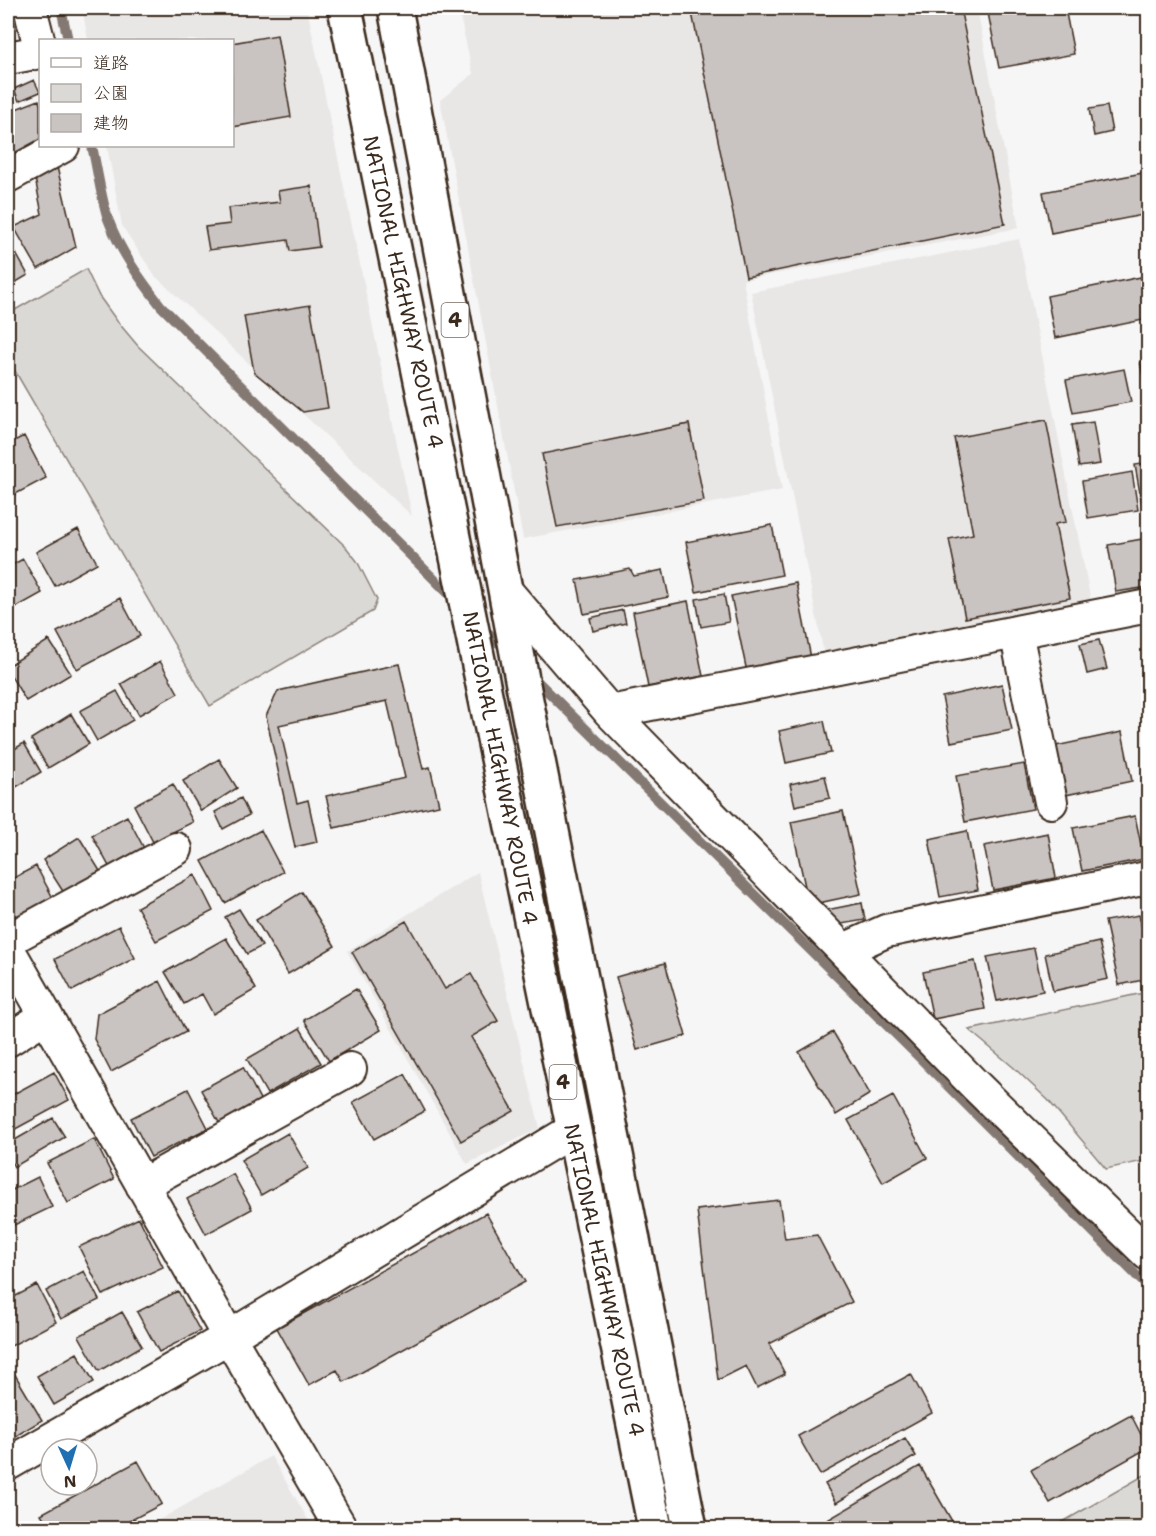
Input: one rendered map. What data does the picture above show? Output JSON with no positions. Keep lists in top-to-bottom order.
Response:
{
  "streets": {
    "highway": ["NATIONAL HIGHWAY ROUTE 4", "4"]
  },
  "legend": ["道路", "公園", "建物"],
  "north": "bottom"
}
